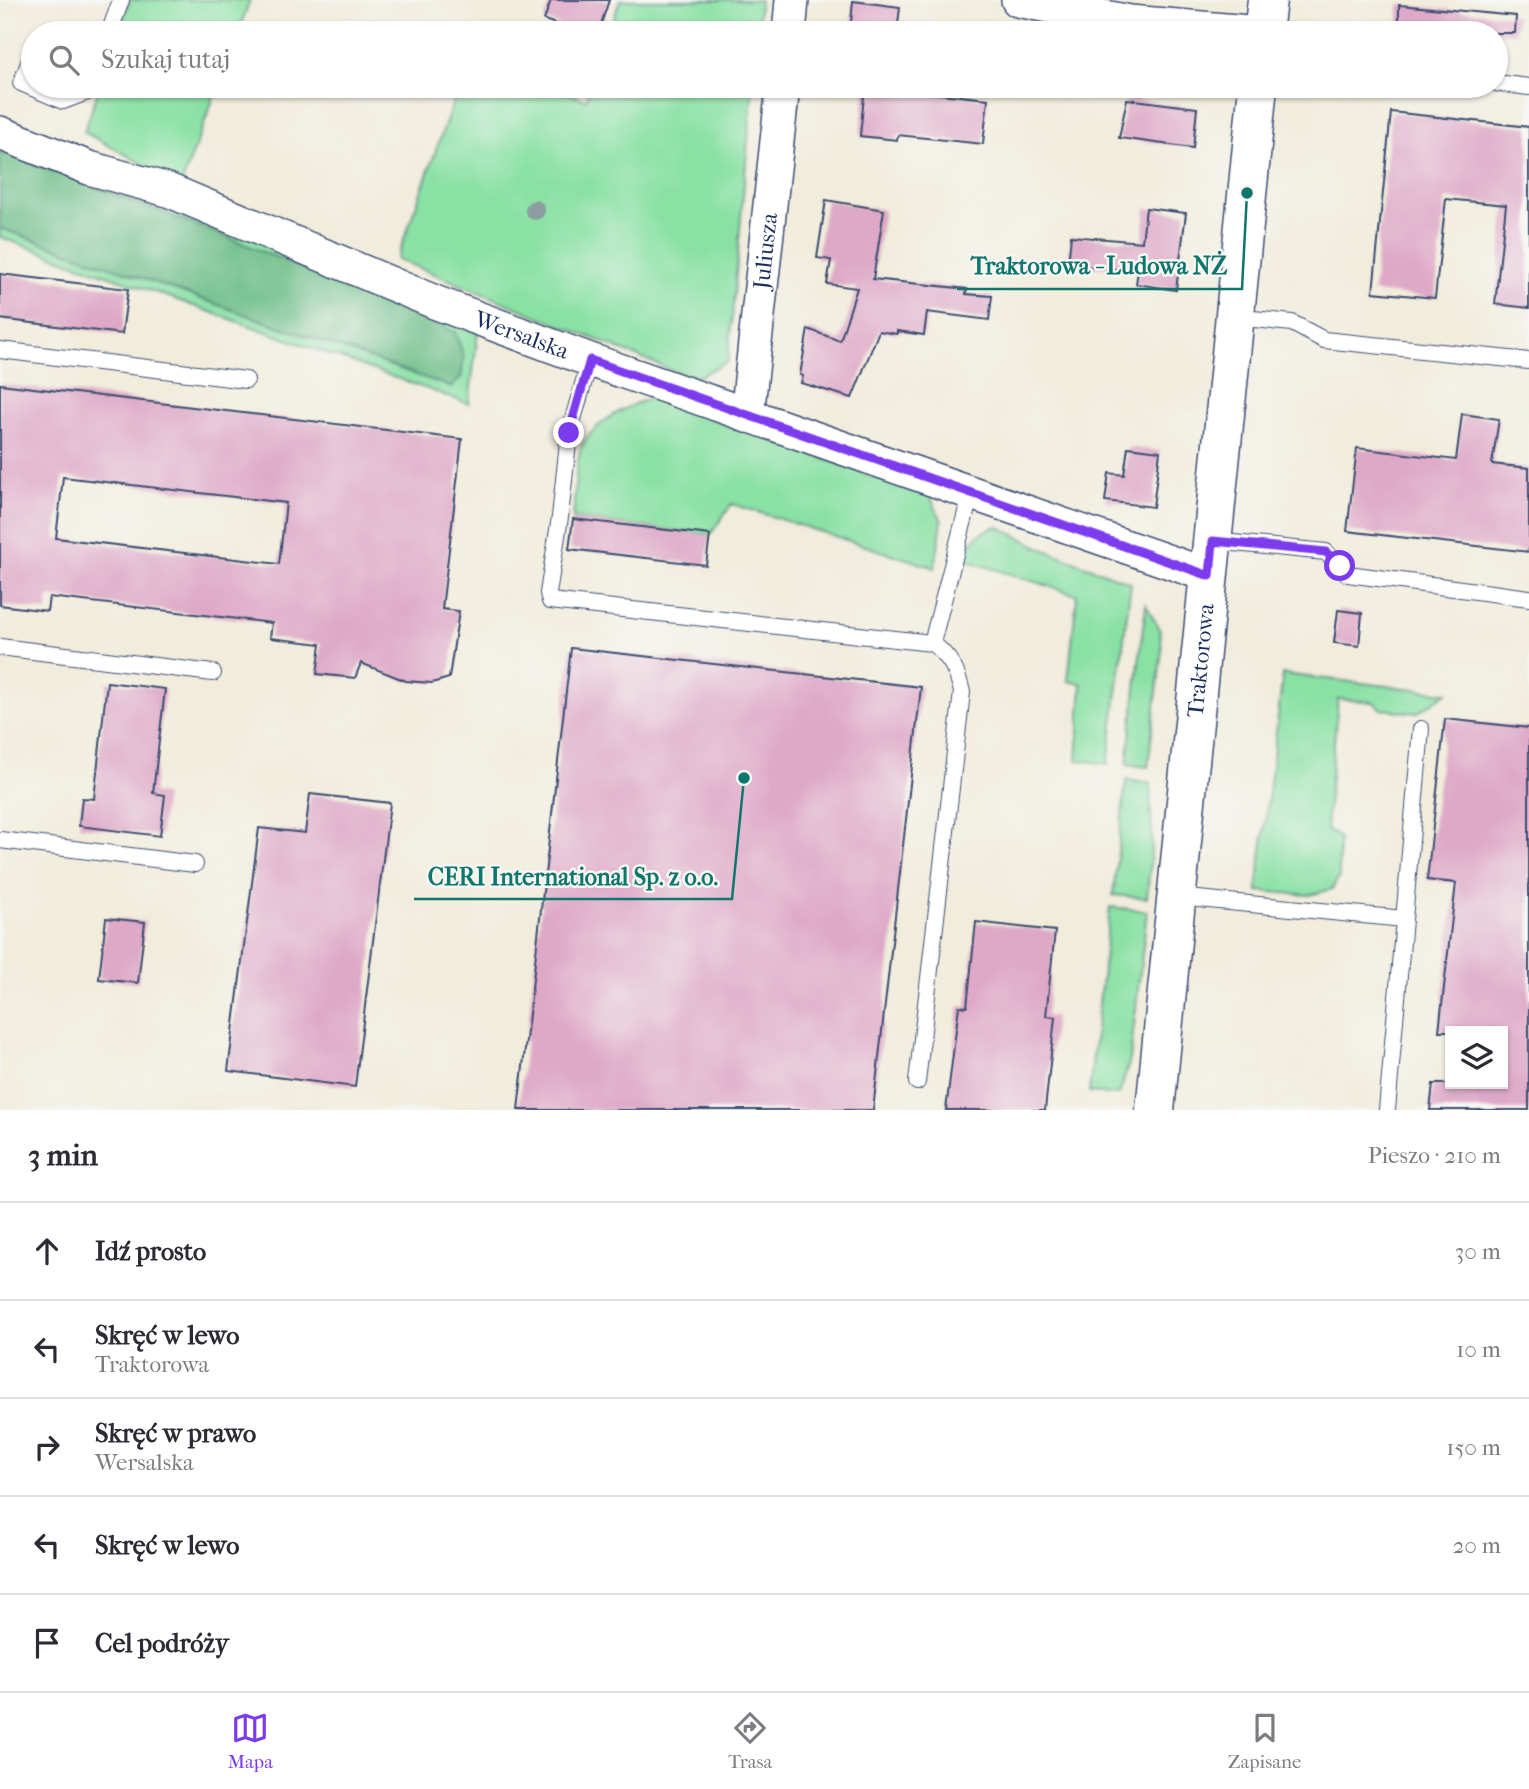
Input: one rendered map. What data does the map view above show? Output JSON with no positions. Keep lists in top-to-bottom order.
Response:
{
  "streets": {
    "street": ["Juliusza", "Wersalska", "Traktorowa"]
  },
  "crossings": [
    ["Juliusza", "Wersalska"],
    ["Wersalska", "Traktorowa"]
  ],
  "places": ["Traktorowa - Ludowa NŻ", "CERI International Sp. z o.o."],
  "page": {
    "search": "Szukaj tutaj",
    "heading": ["3 min", "Pieszo · 210 m"],
    "list": [
      ["Idź prosto", "30 m"],
      ["Skręć w lewo", "Traktorowa", "10 m"],
      ["Skręć w prawo", "Wersalska", "150 m"],
      ["Skręć w lewo", "20 m"],
      "Cel podróży"
    ],
    "nav": ["Mapa", "Trasa", "Zapisane"]
  }
}
